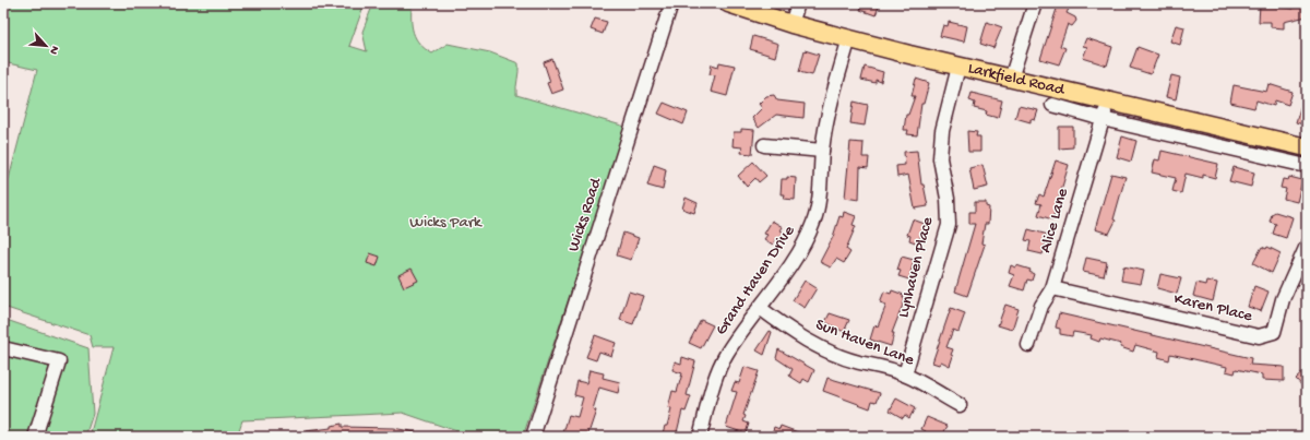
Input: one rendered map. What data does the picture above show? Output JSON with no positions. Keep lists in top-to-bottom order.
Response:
{
  "streets": {
    "main road": ["Larkfield Road"],
    "street": [
      "Wicks Road",
      "Alice Lane",
      "Lynhaven Place",
      "Grand Haven Drive",
      "Karen Place",
      "Sun Haven Lane"
    ]
  },
  "crossings": [
    ["Larkfield Road", "Alice Lane"],
    ["Larkfield Road", "Lynhaven Place"],
    ["Larkfield Road", "Grand Haven Drive"],
    ["Alice Lane", "Karen Place"],
    ["Lynhaven Place", "Sun Haven Lane"],
    ["Grand Haven Drive", "Sun Haven Lane"]
  ],
  "parks": ["Wicks Park"],
  "north": "bottom right"
}
